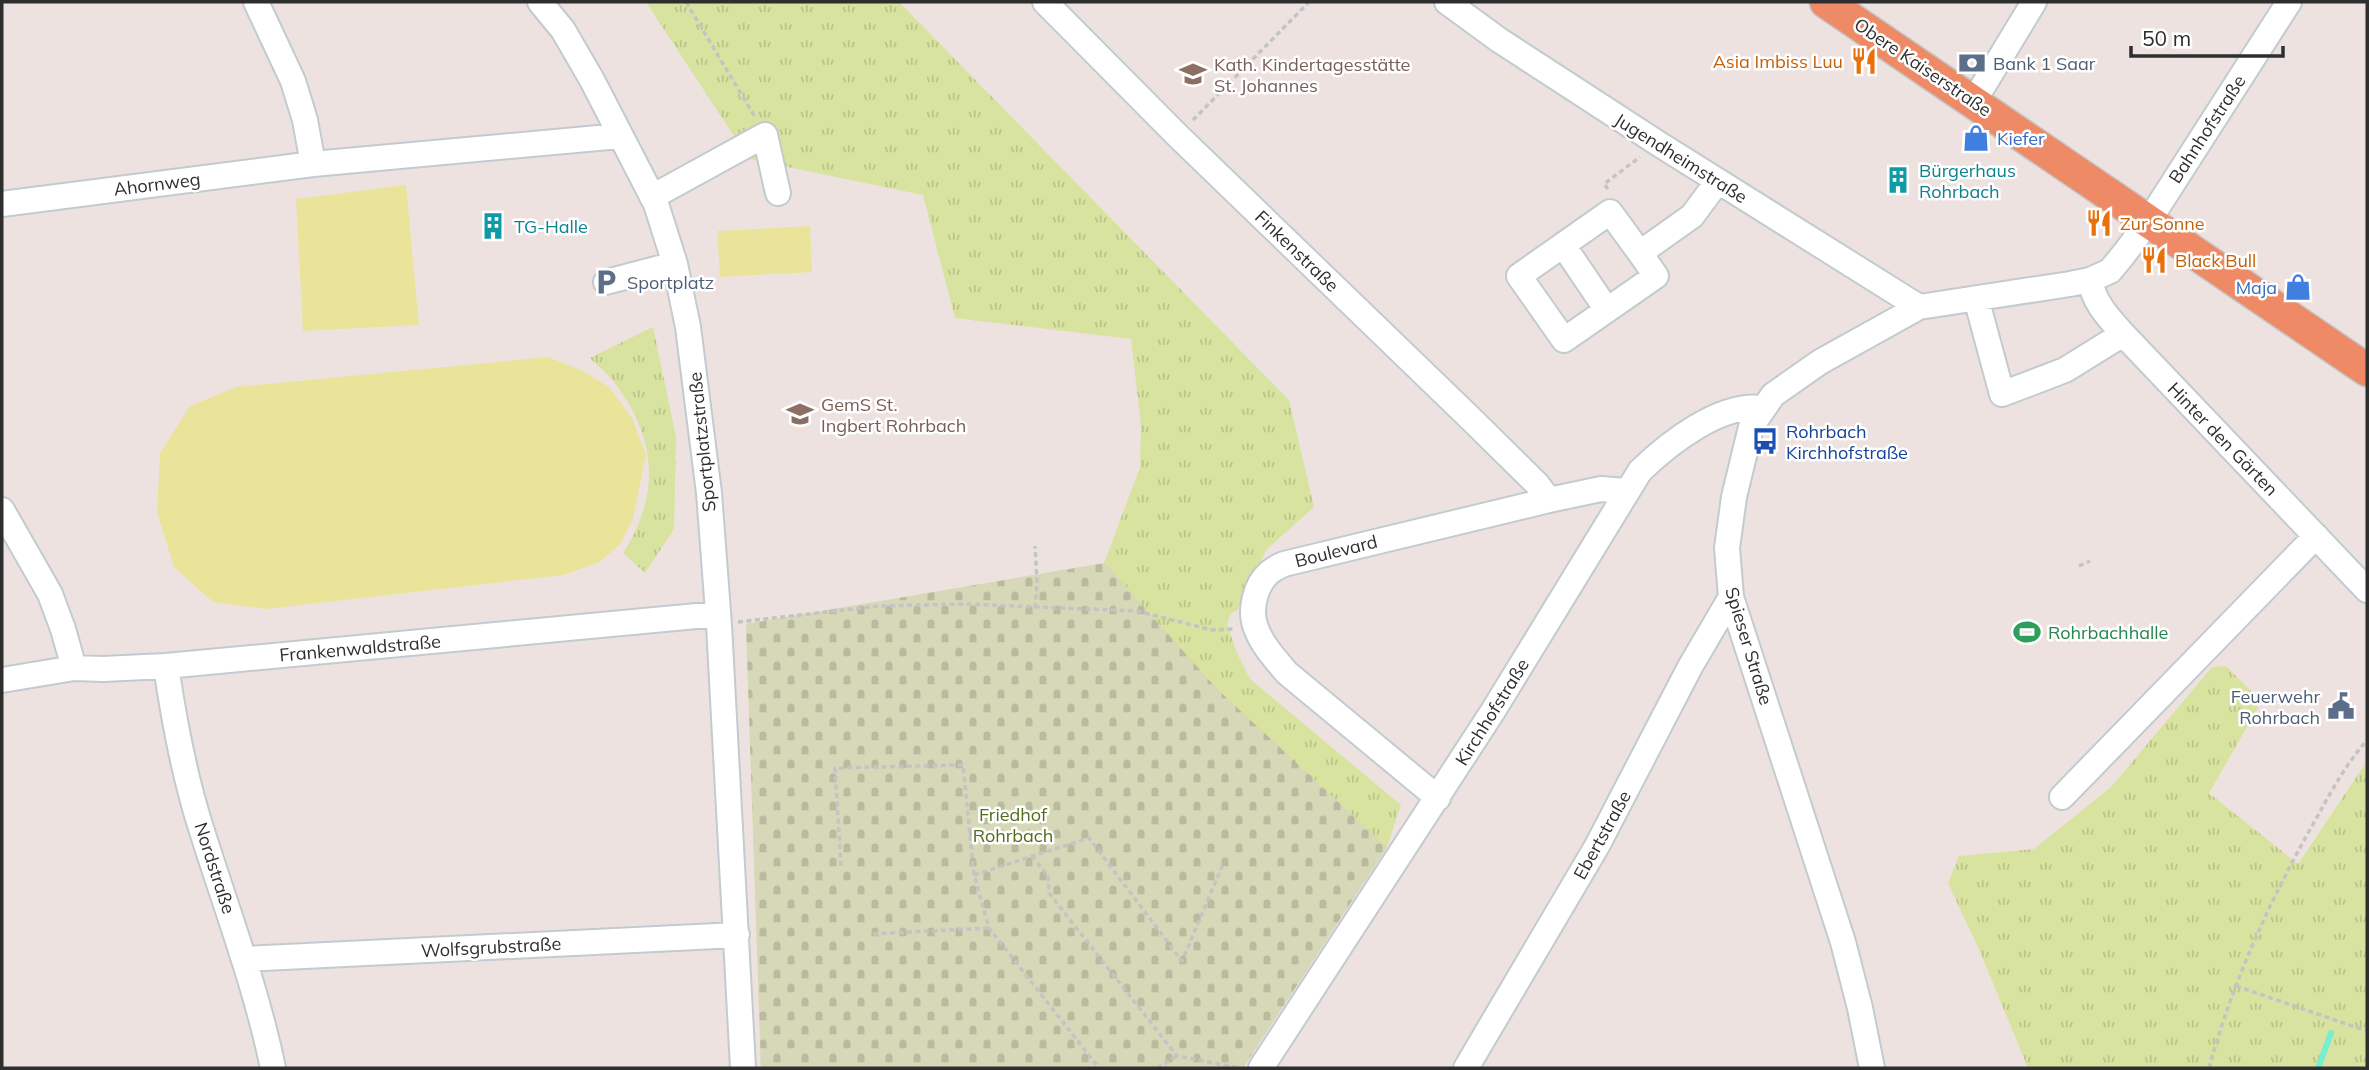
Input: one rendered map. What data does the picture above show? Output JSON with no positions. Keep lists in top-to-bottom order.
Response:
{
  "streets": {
    "main road": ["Obere Kaiserstraße"],
    "street": [
      "Bahnhofstraße",
      "Jugendheimstraße",
      "Ahornweg",
      "Finkenstraße",
      "Hinter den Gärten",
      "Sportplatzstraße",
      "Boulevard",
      "Spieser Straße",
      "Frankenwaldstraße",
      "Kirchhofstraße",
      "Ebertstraße",
      "Nordstraße",
      "Wolfsgrubstraße"
    ]
  },
  "crossings": [
    ["Obere Kaiserstraße", "Bahnhofstraße"],
    ["Obere Kaiserstraße", "Spieser Straße"],
    ["Bahnhofstraße", "Spieser Straße"],
    ["Jugendheimstraße", "Spieser Straße"],
    ["Finkenstraße", "Boulevard"],
    ["Hinter den Gärten", "Spieser Straße"],
    ["Sportplatzstraße", "Frankenwaldstraße"],
    ["Sportplatzstraße", "Wolfsgrubstraße"],
    ["Boulevard", "Kirchhofstraße"],
    ["Spieser Straße", "Kirchhofstraße"],
    ["Spieser Straße", "Ebertstraße"],
    ["Frankenwaldstraße", "Nordstraße"],
    ["Nordstraße", "Wolfsgrubstraße"]
  ],
  "parks": ["Friedhof Rohrbach"],
  "places": {
    "restaurant": ["Asia Imbiss Luu", "Zur Sonne", "Black Bull"],
    "bank": ["Bank 1 Saar"],
    "school or university": ["Kath. Kindertagesstätte St. Johannes", "GemS St. Ingbert Rohrbach"],
    "shop": ["Kiefer", "Maja"],
    "building": ["Bürgerhaus Rohrbach", "TG-Halle"],
    "parking": ["Sportplatz"],
    "bus stop": ["Rohrbach Kirchhofstraße"],
    "sports": ["Rohrbachhalle"],
    "public building": ["Feuerwehr Rohrbach"]
  },
  "scale_bar": "50 m"
}
